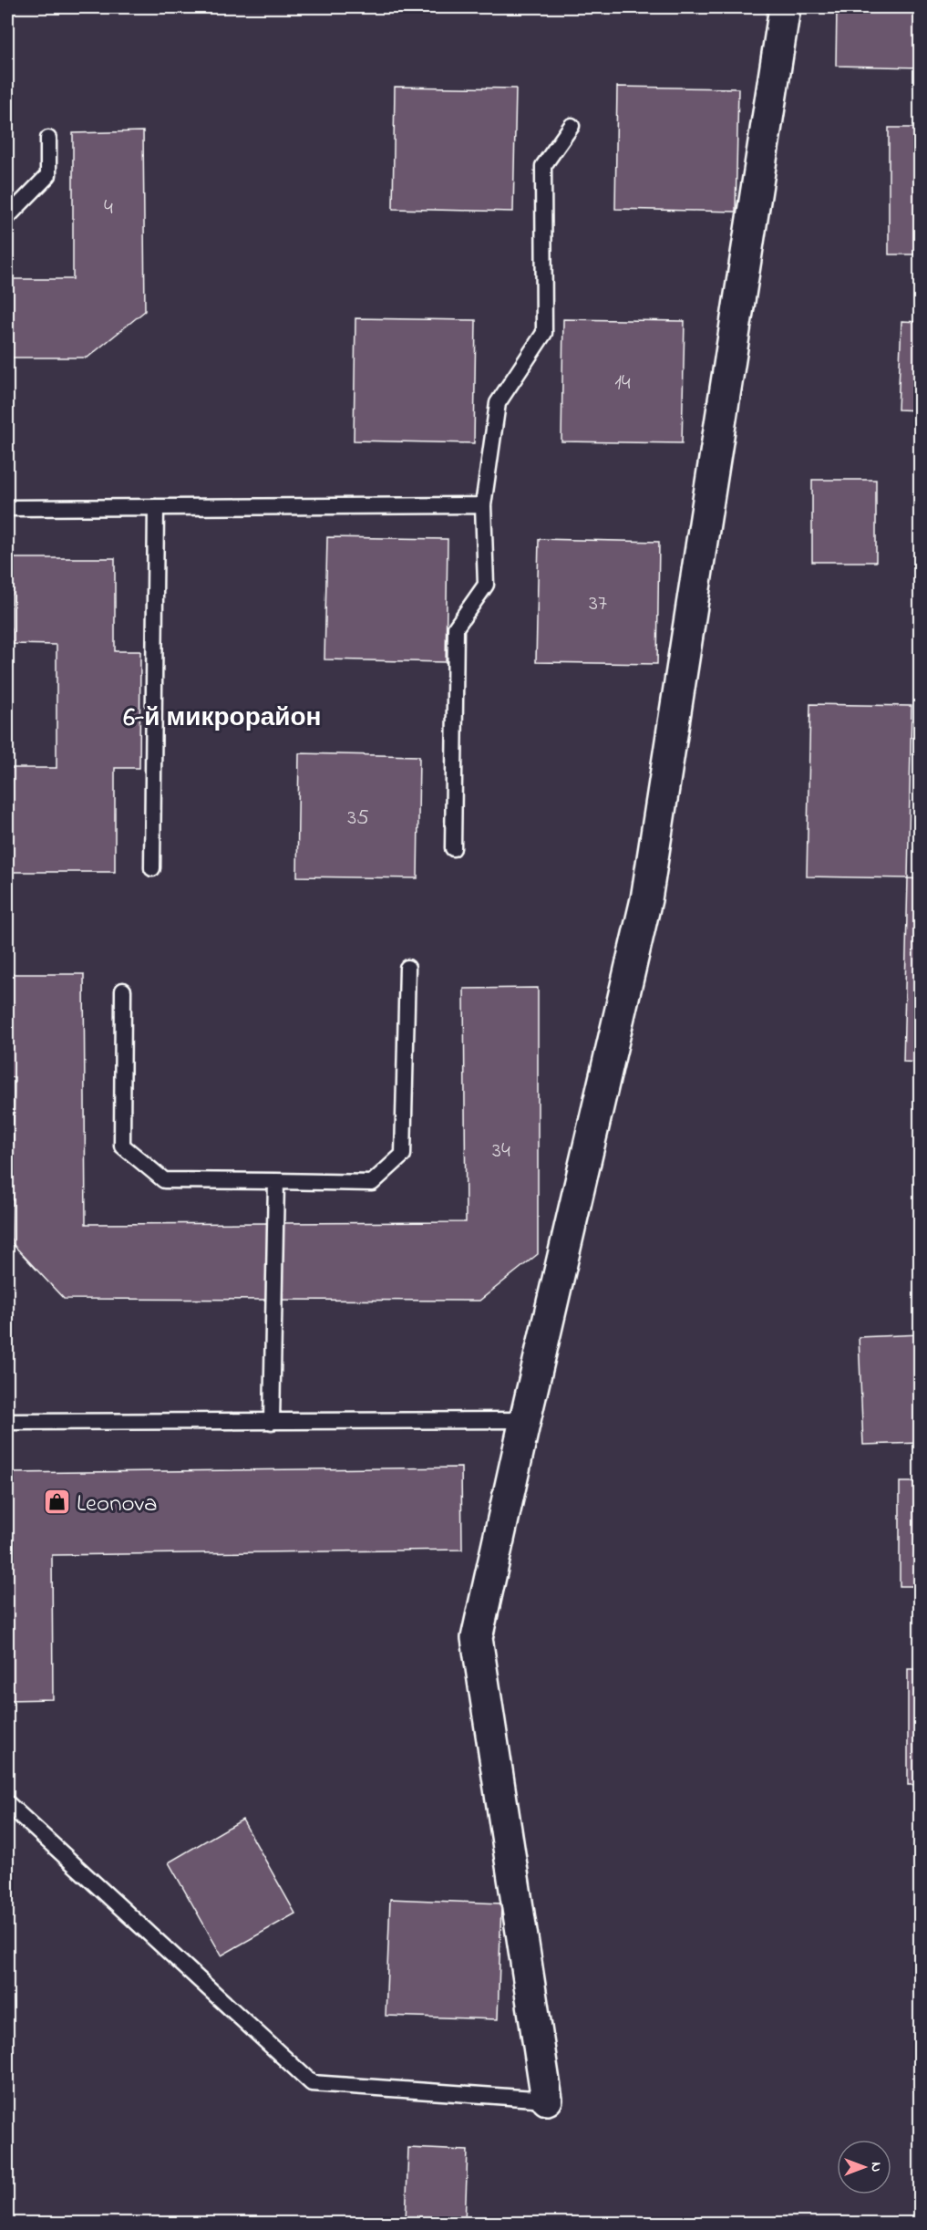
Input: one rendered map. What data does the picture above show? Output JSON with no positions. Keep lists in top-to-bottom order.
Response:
{
  "districts": ["6-й микрорайон"],
  "places": {
    "shop": ["Leonova"]
  },
  "house_numbers": [
    "4",
    "14",
    "37",
    "35",
    "34"
  ],
  "north": "right"
}
